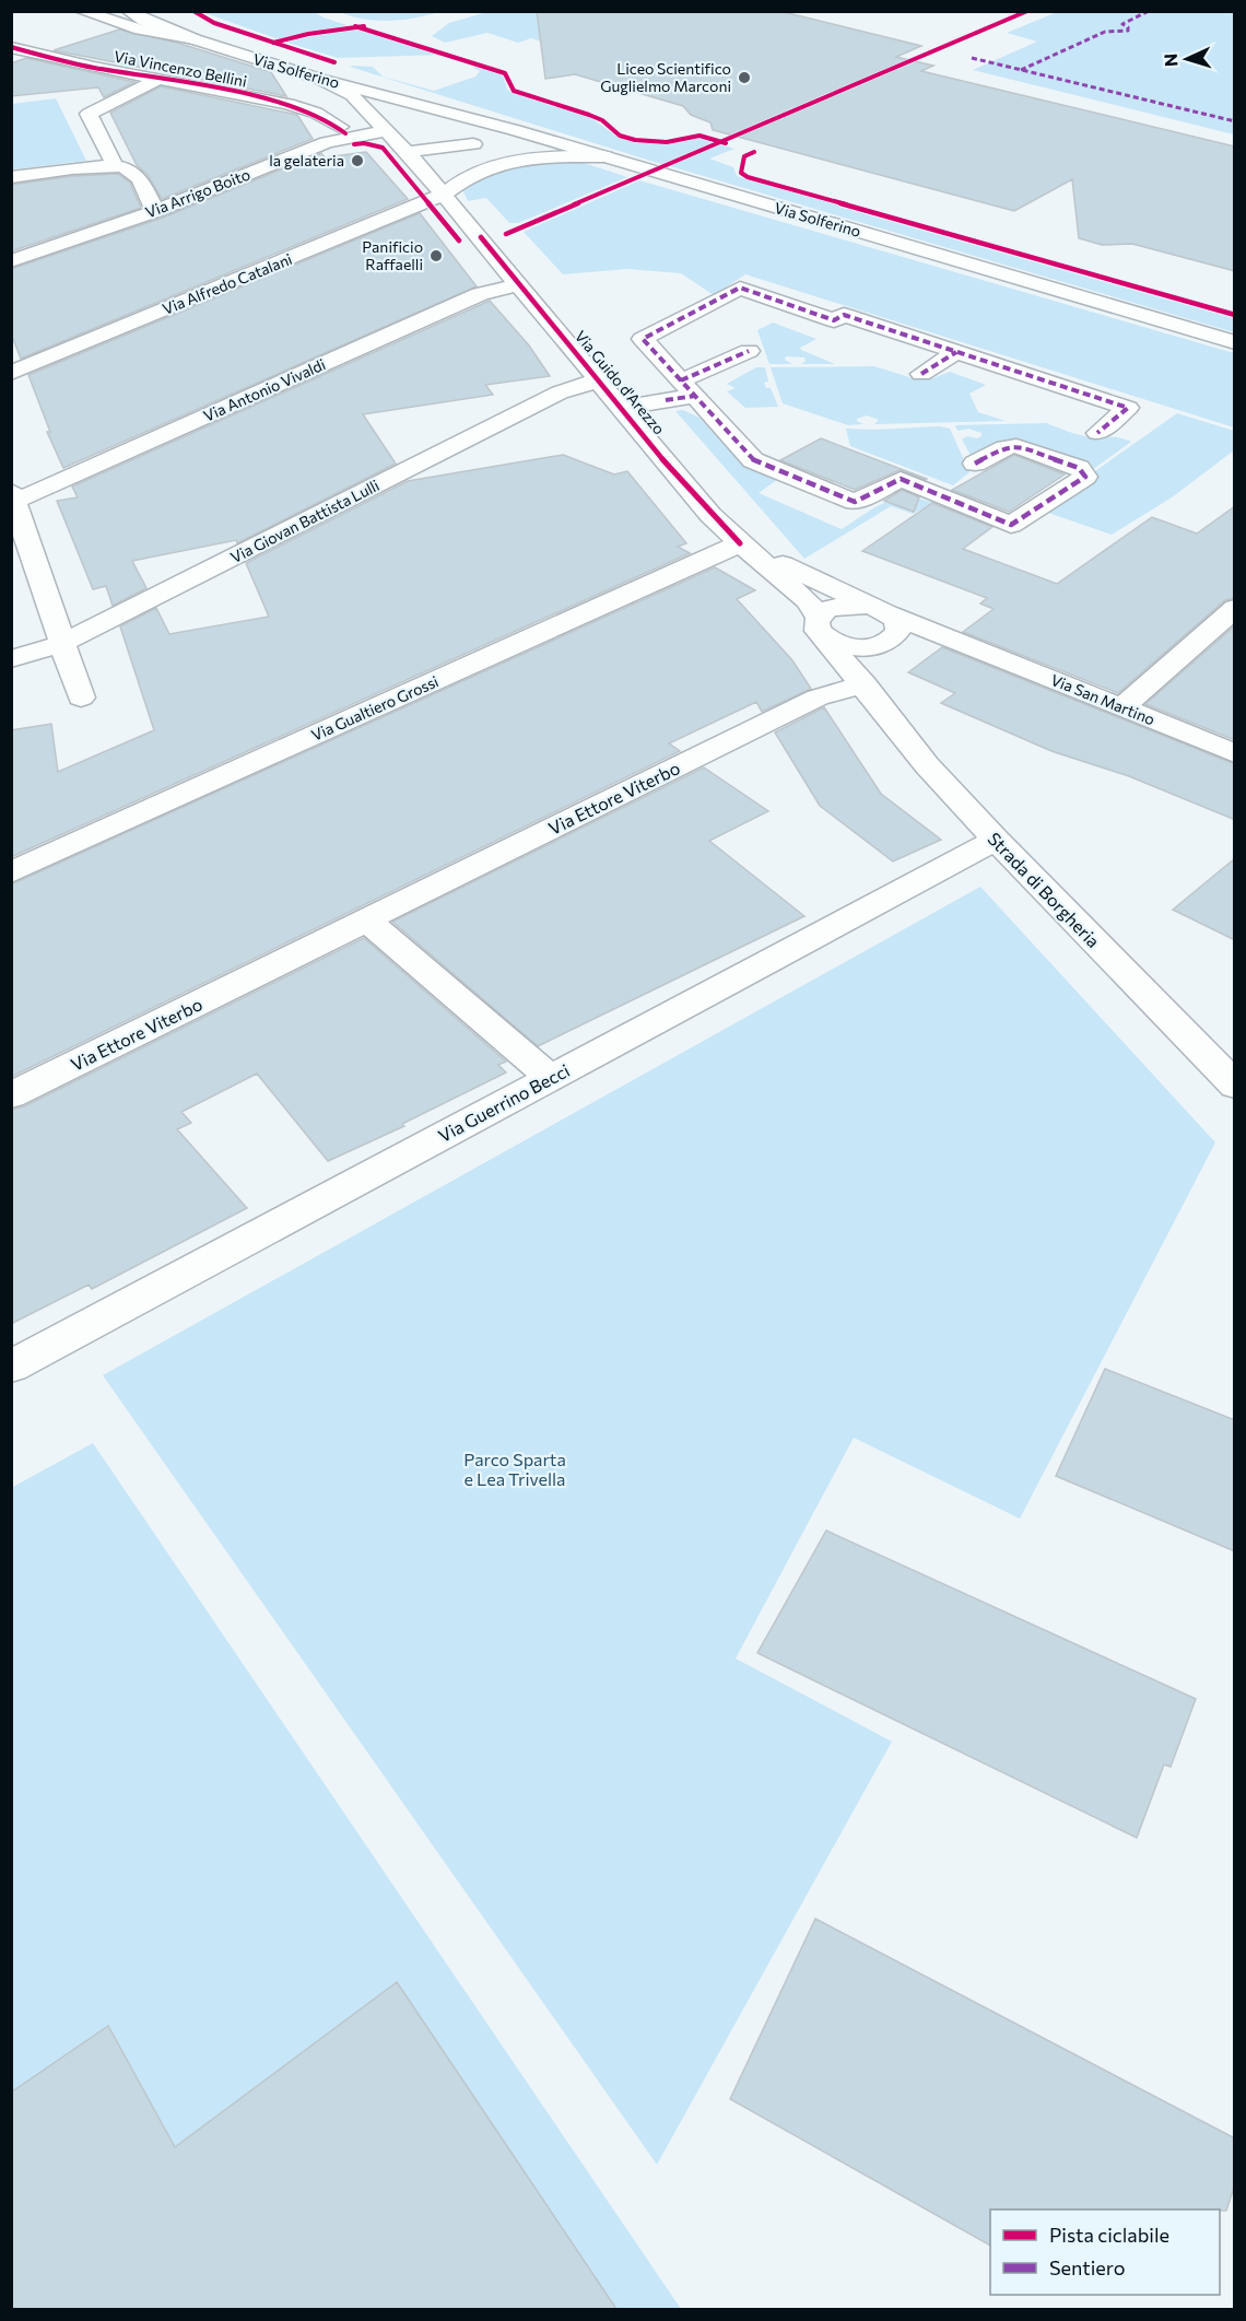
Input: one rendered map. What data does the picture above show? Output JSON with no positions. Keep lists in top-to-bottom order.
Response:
{
  "streets": {
    "street": [
      "Via Vincenzo Bellini",
      "Via Solferino",
      "Via Arrigo Boito",
      "Via Alfredo Catalani",
      "Via Guido d'Arezzo",
      "Via Antonio Vivaldi",
      "Via Giovan Battista Lulli",
      "Via San Martino",
      "Via Gualtiero Grossi",
      "Via Ettore Viterbo",
      "Strada di Borgheria",
      "Via Guerrino Becci"
    ]
  },
  "crossings": [
    ["Via Solferino", "Via Guido d'Arezzo"],
    ["Via Arrigo Boito", "Via Guido d'Arezzo"],
    ["Via Alfredo Catalani", "Via Guido d'Arezzo"],
    ["Via Guido d'Arezzo", "Via Antonio Vivaldi"],
    ["Via Guido d'Arezzo", "Via Giovan Battista Lulli"],
    ["Via Guido d'Arezzo", "Via Gualtiero Grossi"],
    ["Via Guido d'Arezzo", "Strada di Borgheria"],
    ["Via Gualtiero Grossi", "Strada di Borgheria"],
    ["Via Ettore Viterbo", "Strada di Borgheria"],
    ["Strada di Borgheria", "Via Guerrino Becci"]
  ],
  "parks": ["Parco Sparta e Lea Trivella"],
  "places": ["Liceo Scientifico Guglielmo Marconi", "la gelateria", "Panificio Raffaelli"],
  "legend": ["Pista ciclabile", "Sentiero"],
  "north": "left"
}
